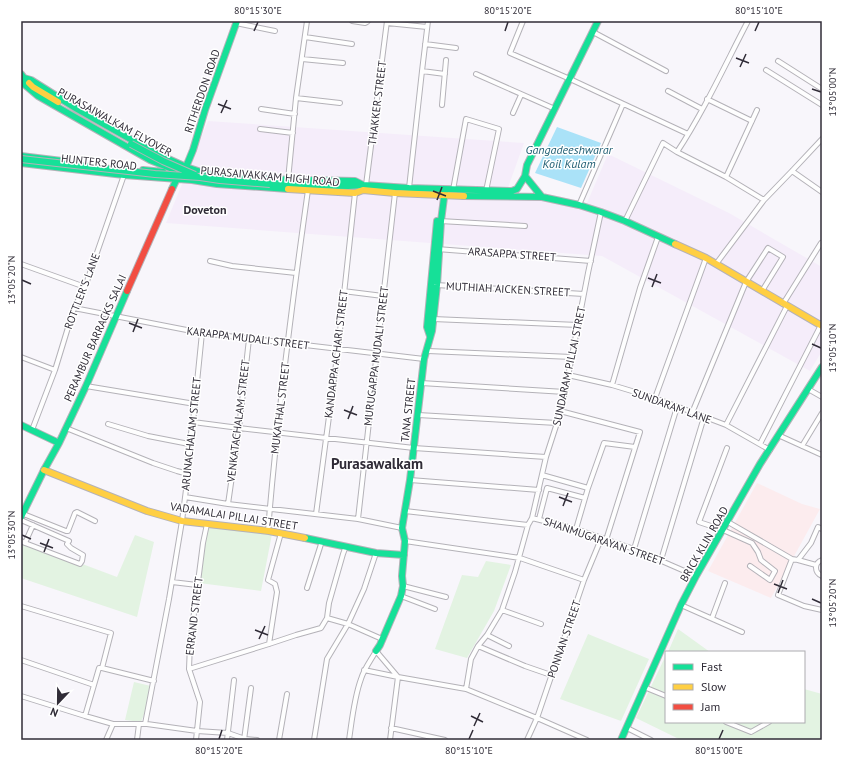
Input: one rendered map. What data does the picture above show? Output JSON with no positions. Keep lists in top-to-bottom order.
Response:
{
  "streets": {
    "main road": [
      "RITHERDON ROAD",
      "PURASAIWALKAM FLYOVER",
      "HUNTERS ROAD",
      "PURASAIVAKKAM HIGH ROAD",
      "PERAMBUR BARRACKS SALAI",
      "TANA STREET",
      "VADAMALAI PILLAI STREET",
      "BRICK KLIN ROAD"
    ],
    "street": [
      "THAKKER STREET",
      "ARASAPPA STREET",
      "MUTHIAH AICKEN STREET",
      "ROTTLER'S LANE",
      "KARAPPA MUDALI STREET",
      "KANDAPPA ACHARI STREET",
      "MURUGAPPA MUDALI STREET",
      "SUNDARAM PILLAI STRET",
      "SUNDARAM LANE",
      "MUKATHAL STREET",
      "VENKATACHALAM STREET",
      "ARUNACHALAM STREET",
      "SHANMUGARAYAN STREET",
      "ERRAND STREET",
      "PONNAN STREET"
    ]
  },
  "crossings": [
    ["RITHERDON ROAD", "PERAMBUR BARRACKS SALAI"],
    ["THAKKER STREET", "PURASAIWALKAM FLYOVER"],
    ["THAKKER STREET", "PURASAIVAKKAM HIGH ROAD"],
    ["PURASAIWALKAM FLYOVER", "PURASAIVAKKAM HIGH ROAD"],
    ["HUNTERS ROAD", "PURASAIVAKKAM HIGH ROAD"],
    ["HUNTERS ROAD", "ROTTLER'S LANE"],
    ["HUNTERS ROAD", "PERAMBUR BARRACKS SALAI"],
    ["PURASAIVAKKAM HIGH ROAD", "PERAMBUR BARRACKS SALAI"],
    ["PURASAIVAKKAM HIGH ROAD", "KANDAPPA ACHARI STREET"],
    ["PURASAIVAKKAM HIGH ROAD", "MUKATHAL STREET"],
    ["ARASAPPA STREET", "SUNDARAM PILLAI STRET"],
    ["MUTHIAH AICKEN STREET", "SUNDARAM PILLAI STRET"],
    ["MUTHIAH AICKEN STREET", "TANA STREET"],
    ["ROTTLER'S LANE", "KARAPPA MUDALI STREET"],
    ["PERAMBUR BARRACKS SALAI", "KARAPPA MUDALI STREET"],
    ["PERAMBUR BARRACKS SALAI", "VADAMALAI PILLAI STREET"],
    ["KARAPPA MUDALI STREET", "KANDAPPA ACHARI STREET"],
    ["KARAPPA MUDALI STREET", "MURUGAPPA MUDALI STREET"],
    ["KARAPPA MUDALI STREET", "MUKATHAL STREET"],
    ["KARAPPA MUDALI STREET", "TANA STREET"],
    ["KARAPPA MUDALI STREET", "VENKATACHALAM STREET"],
    ["KARAPPA MUDALI STREET", "ARUNACHALAM STREET"],
    ["SUNDARAM PILLAI STRET", "SUNDARAM LANE"],
    ["SUNDARAM PILLAI STRET", "SHANMUGARAYAN STREET"],
    ["SUNDARAM PILLAI STRET", "PONNAN STREET"],
    ["SUNDARAM LANE", "BRICK KLIN ROAD"],
    ["MUKATHAL STREET", "VADAMALAI PILLAI STREET"],
    ["TANA STREET", "VADAMALAI PILLAI STREET"],
    ["ARUNACHALAM STREET", "VADAMALAI PILLAI STREET"],
    ["VADAMALAI PILLAI STREET", "ERRAND STREET"],
    ["SHANMUGARAYAN STREET", "BRICK KLIN ROAD"],
    ["SHANMUGARAYAN STREET", "PONNAN STREET"]
  ],
  "districts": ["Doveton", "Purasawalkam"],
  "water": ["Gangadeeshwarar Koil Kulam"],
  "legend": ["Fast", "Slow", "Jam"],
  "north": "bottom",
  "coordinates": [
    "80°15'30\"E",
    "80°15'20\"E",
    "80°15'10\"E",
    "13°05'00\"N",
    "13°05'20\"N",
    "13°05'10\"N",
    "13°05'30\"N",
    "80°15'00\"E"
  ]
}
